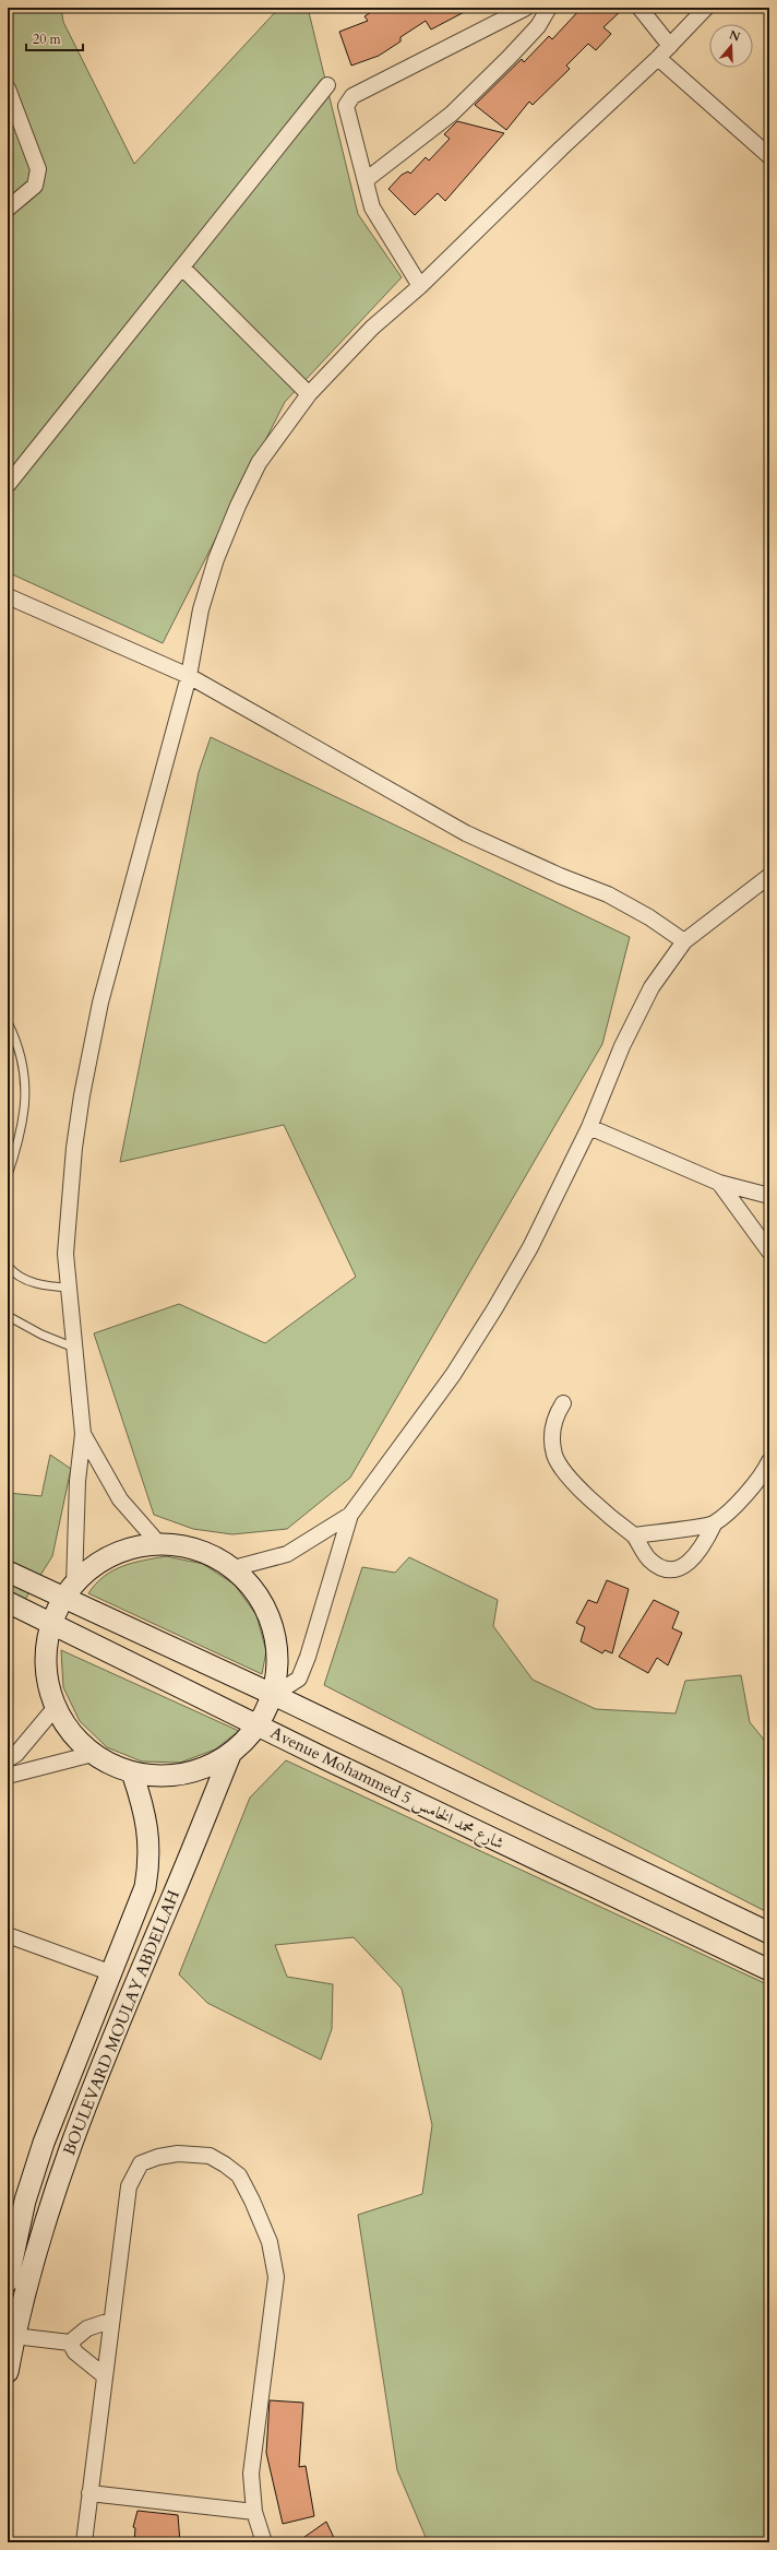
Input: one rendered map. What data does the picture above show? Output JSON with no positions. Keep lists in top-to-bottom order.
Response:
{
  "streets": {
    "main road": ["Avenue Mohammed 5 شارع محمد الخامس", "BOULEVARD MOULAY ABDELLAH"]
  },
  "scale_bar": "20 m",
  "north": "top"
}
